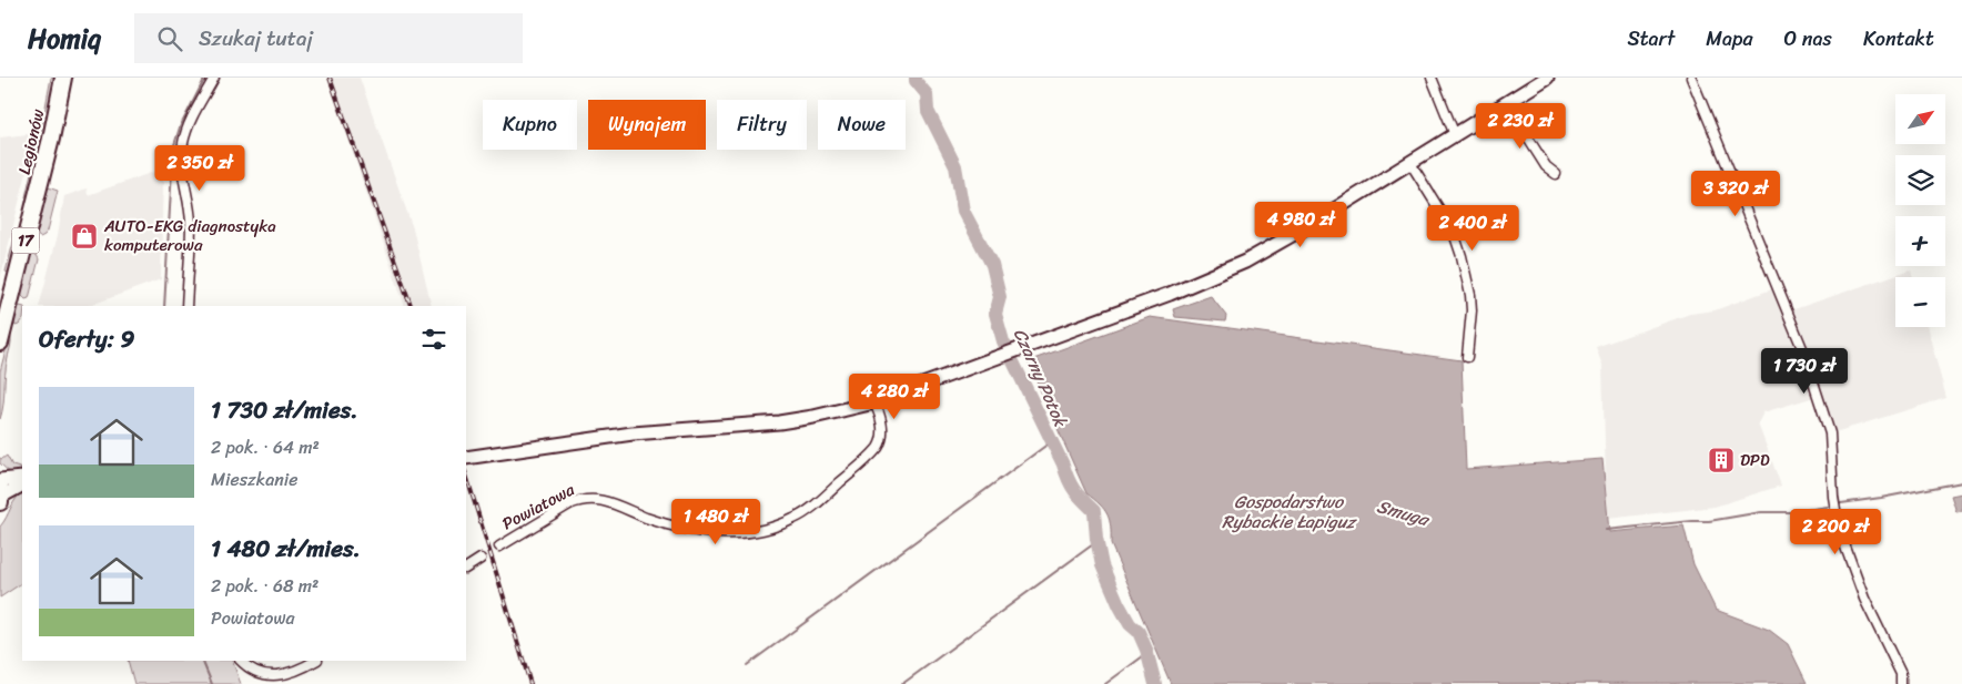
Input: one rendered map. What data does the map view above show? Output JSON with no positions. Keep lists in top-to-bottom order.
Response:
{
  "streets": {
    "highway": ["Legionów", "17"],
    "street": ["Powiatowa"]
  },
  "water": ["Czarny Potok", "Gospodarstwo Rybackie Łapiguz", "Smuga"],
  "places": {
    "shop": ["AUTO-EKG diagnostyka komputerowa"],
    "building": ["DPD"]
  },
  "north": "top right",
  "page": {
    "header": "Homiq",
    "search": "Szukaj tutaj",
    "nav": [
      "Start",
      "Mapa",
      "O nas",
      "Kontakt"
    ],
    "map_buttons": ["+", "−"],
    "chip": [
      "Kupno",
      "Wynajem",
      "Filtry",
      "Nowe"
    ],
    "price": [
      "2 230 zł",
      "2 350 zł",
      "3 320 zł",
      "4 980 zł",
      "2 400 zł",
      "1 730 zł",
      "4 280 zł",
      "1 480 zł",
      "2 200 zł"
    ],
    "heading": "Oferty: 9",
    "list": [
      {
        "name": "1 730 zł/mies.",
        "note": "2 pok. · 64 m² · Mieszkanie"
      },
      {
        "name": "1 480 zł/mies.",
        "note": "2 pok. · 68 m² · Powiatowa"
      }
    ]
  }
}
